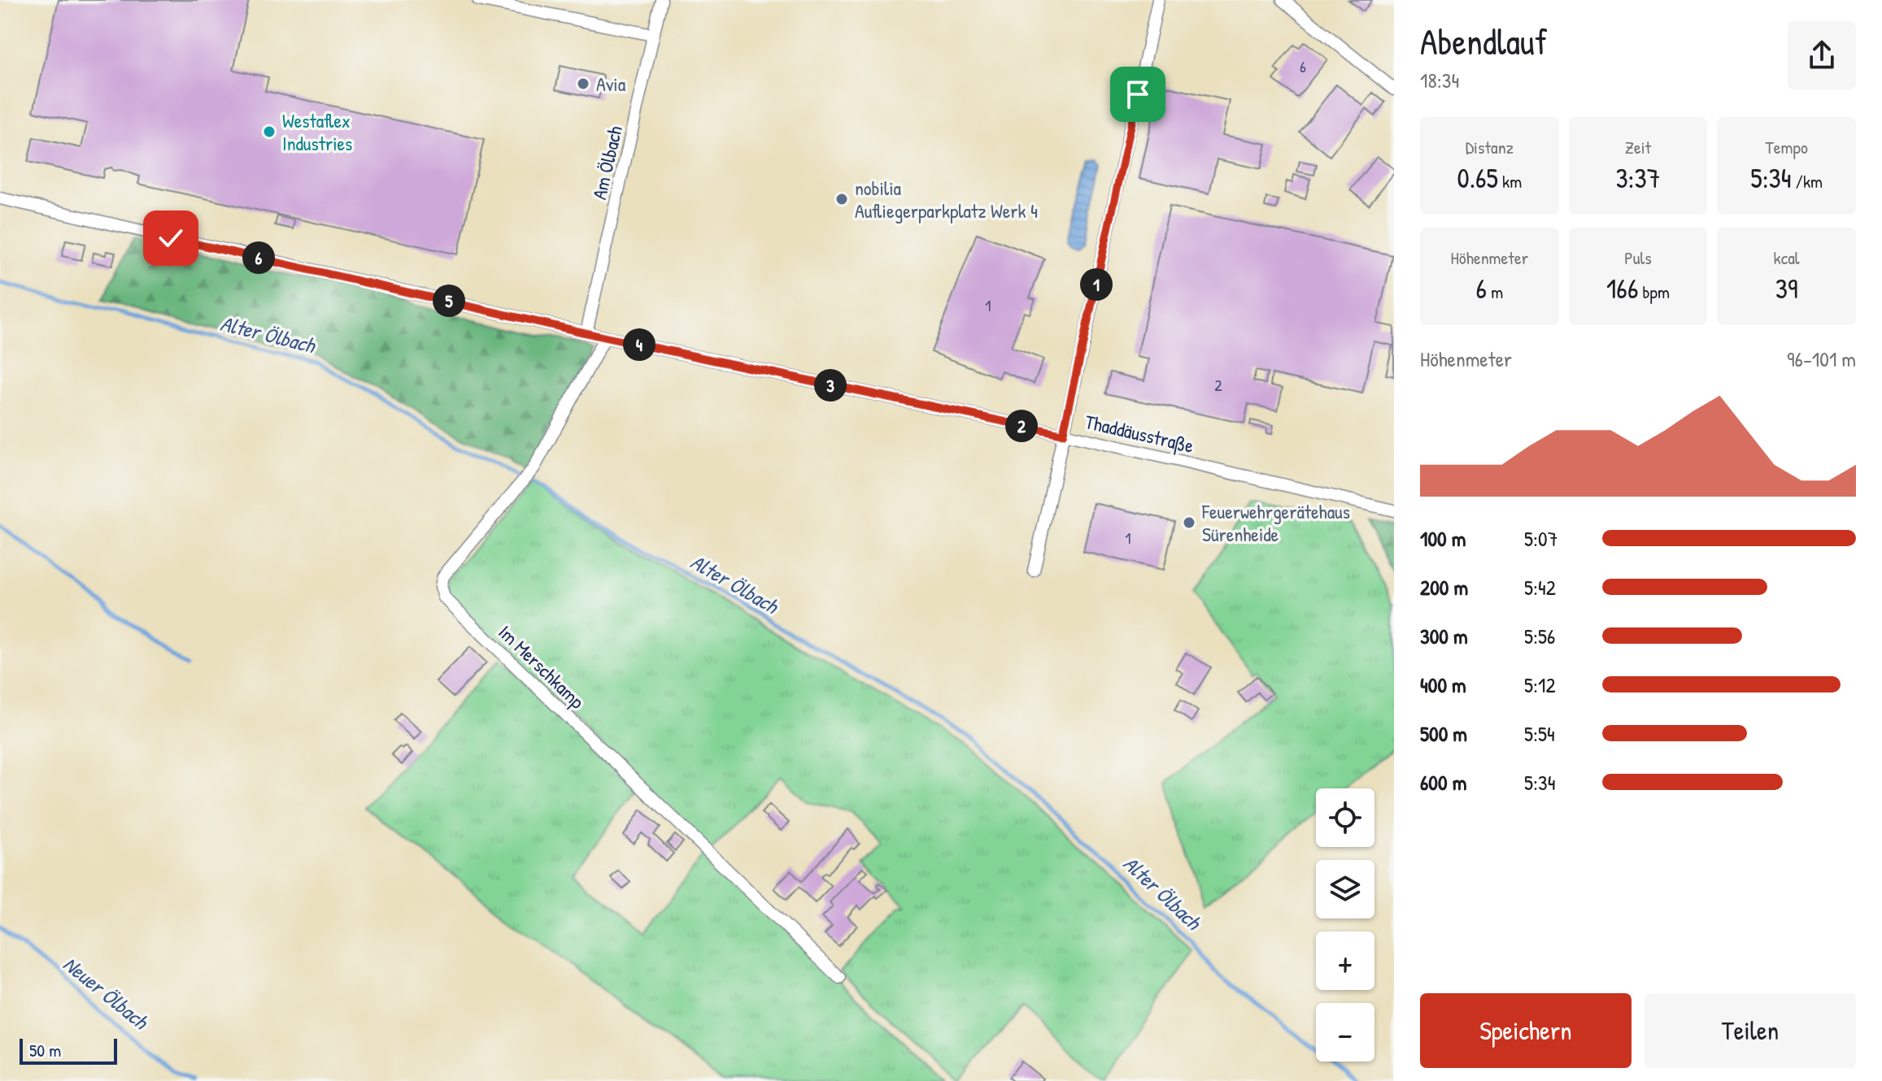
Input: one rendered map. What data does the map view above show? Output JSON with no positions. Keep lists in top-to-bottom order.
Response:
{
  "streets": {
    "street": ["Am Ölbach", "Thaddäusstraße", "Im Merschkamp"]
  },
  "crossings": [
    ["Am Ölbach", "Thaddäusstraße"],
    ["Thaddäusstraße", "Im Merschkamp"]
  ],
  "water": ["Alter Ölbach", "Neuer Ölbach"],
  "places": [
    "Avia",
    "Westaflex Industries",
    "nobilia Aufliegerparkplatz Werk 4",
    "Feuerwehrgerätehaus Sürenheide"
  ],
  "house_numbers": [
    "6",
    "1",
    "2",
    "1"
  ],
  "scale_bar": "50 m",
  "page": {
    "heading": ["Abendlauf", "18:34"],
    "stats": [
      ["Distanz", "0.65 km"],
      ["Zeit", "3:37"],
      ["Tempo", "5:34 /km"],
      ["Höhenmeter", "6 m"],
      ["Puls", "166 bpm"],
      ["kcal", "39"]
    ],
    "pins": [
      "6",
      "1",
      "5",
      "4",
      "3",
      "2"
    ],
    "chart": ["Höhenmeter", "96–101 m"],
    "list": [
      {
        "name": "100 m",
        "note": "5:07"
      },
      {
        "name": "200 m",
        "note": "5:42"
      },
      {
        "name": "300 m",
        "note": "5:56"
      },
      {
        "name": "400 m",
        "note": "5:12"
      },
      {
        "name": "500 m",
        "note": "5:54"
      },
      {
        "name": "600 m",
        "note": "5:34"
      }
    ],
    "map_buttons": ["+", "−"],
    "buttons": ["Speichern", "Teilen"],
    "scale": "50 m"
  }
}
